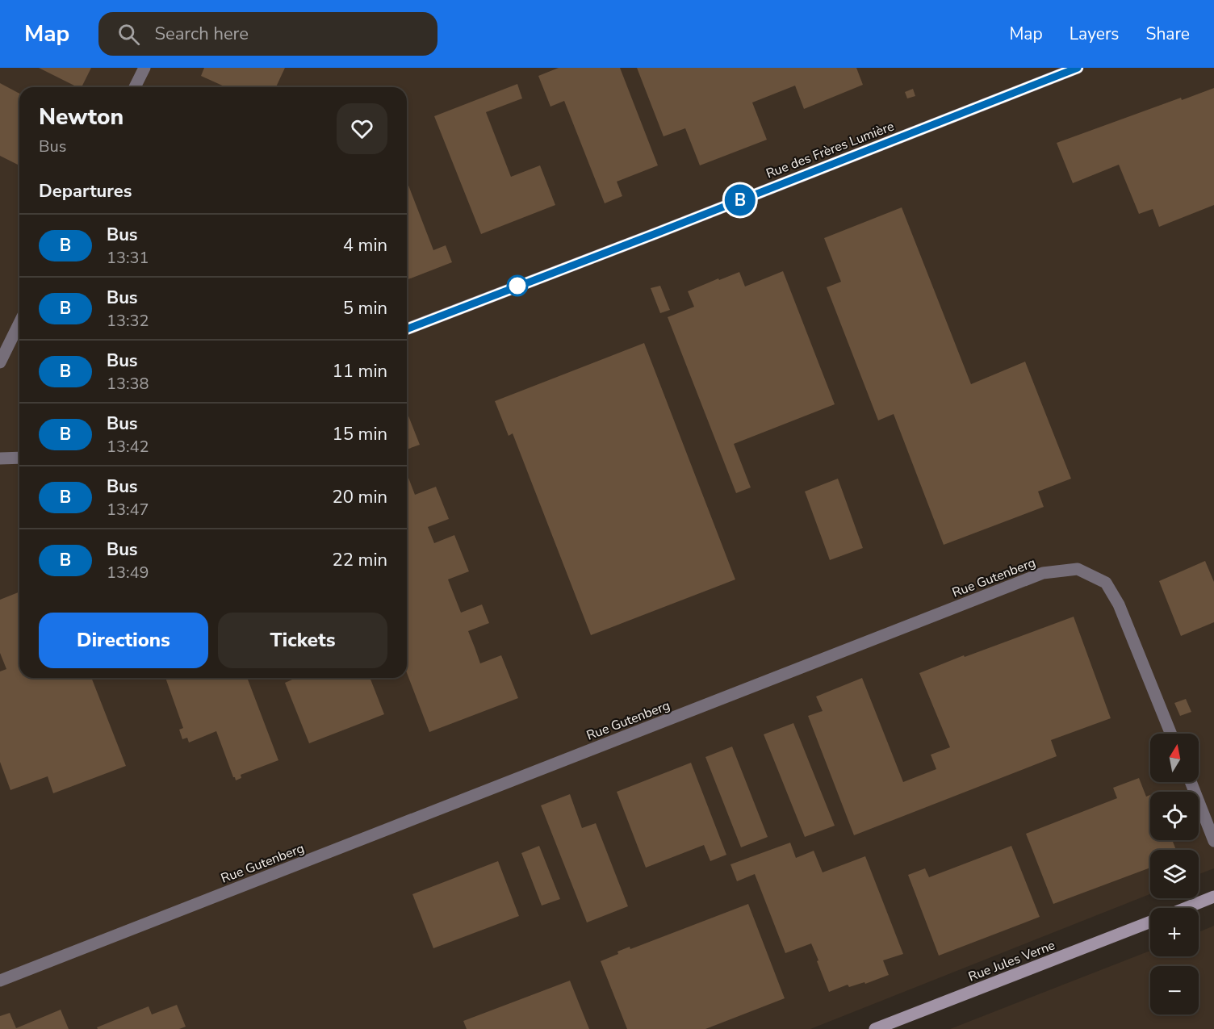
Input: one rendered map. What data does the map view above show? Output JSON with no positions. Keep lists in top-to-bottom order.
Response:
{
  "streets": {
    "main road": ["Rue Jules Verne"],
    "street": ["Rue des Frères Lumière", "Rue Gutenberg"]
  },
  "lines": ["bus line B"],
  "north": "top",
  "page": {
    "header": "Map",
    "search": "Search here",
    "nav": ["Map", "Layers", "Share"],
    "on_map": "B",
    "heading": [
      ["Newton", "Bus"],
      "Departures"
    ],
    "list": [
      {
        "mark": "B",
        "name": "Bus",
        "note": "13:31",
        "value": "4 min"
      },
      {
        "mark": "B",
        "name": "Bus",
        "note": "13:32",
        "value": "5 min"
      },
      {
        "mark": "B",
        "name": "Bus",
        "note": "13:38",
        "value": "11 min"
      },
      {
        "mark": "B",
        "name": "Bus",
        "note": "13:42",
        "value": "15 min"
      },
      {
        "mark": "B",
        "name": "Bus",
        "note": "13:47",
        "value": "20 min"
      },
      {
        "mark": "B",
        "name": "Bus",
        "note": "13:49",
        "value": "22 min"
      }
    ],
    "buttons": ["Directions", "Tickets"],
    "map_buttons": ["+", "−"]
  }
}
